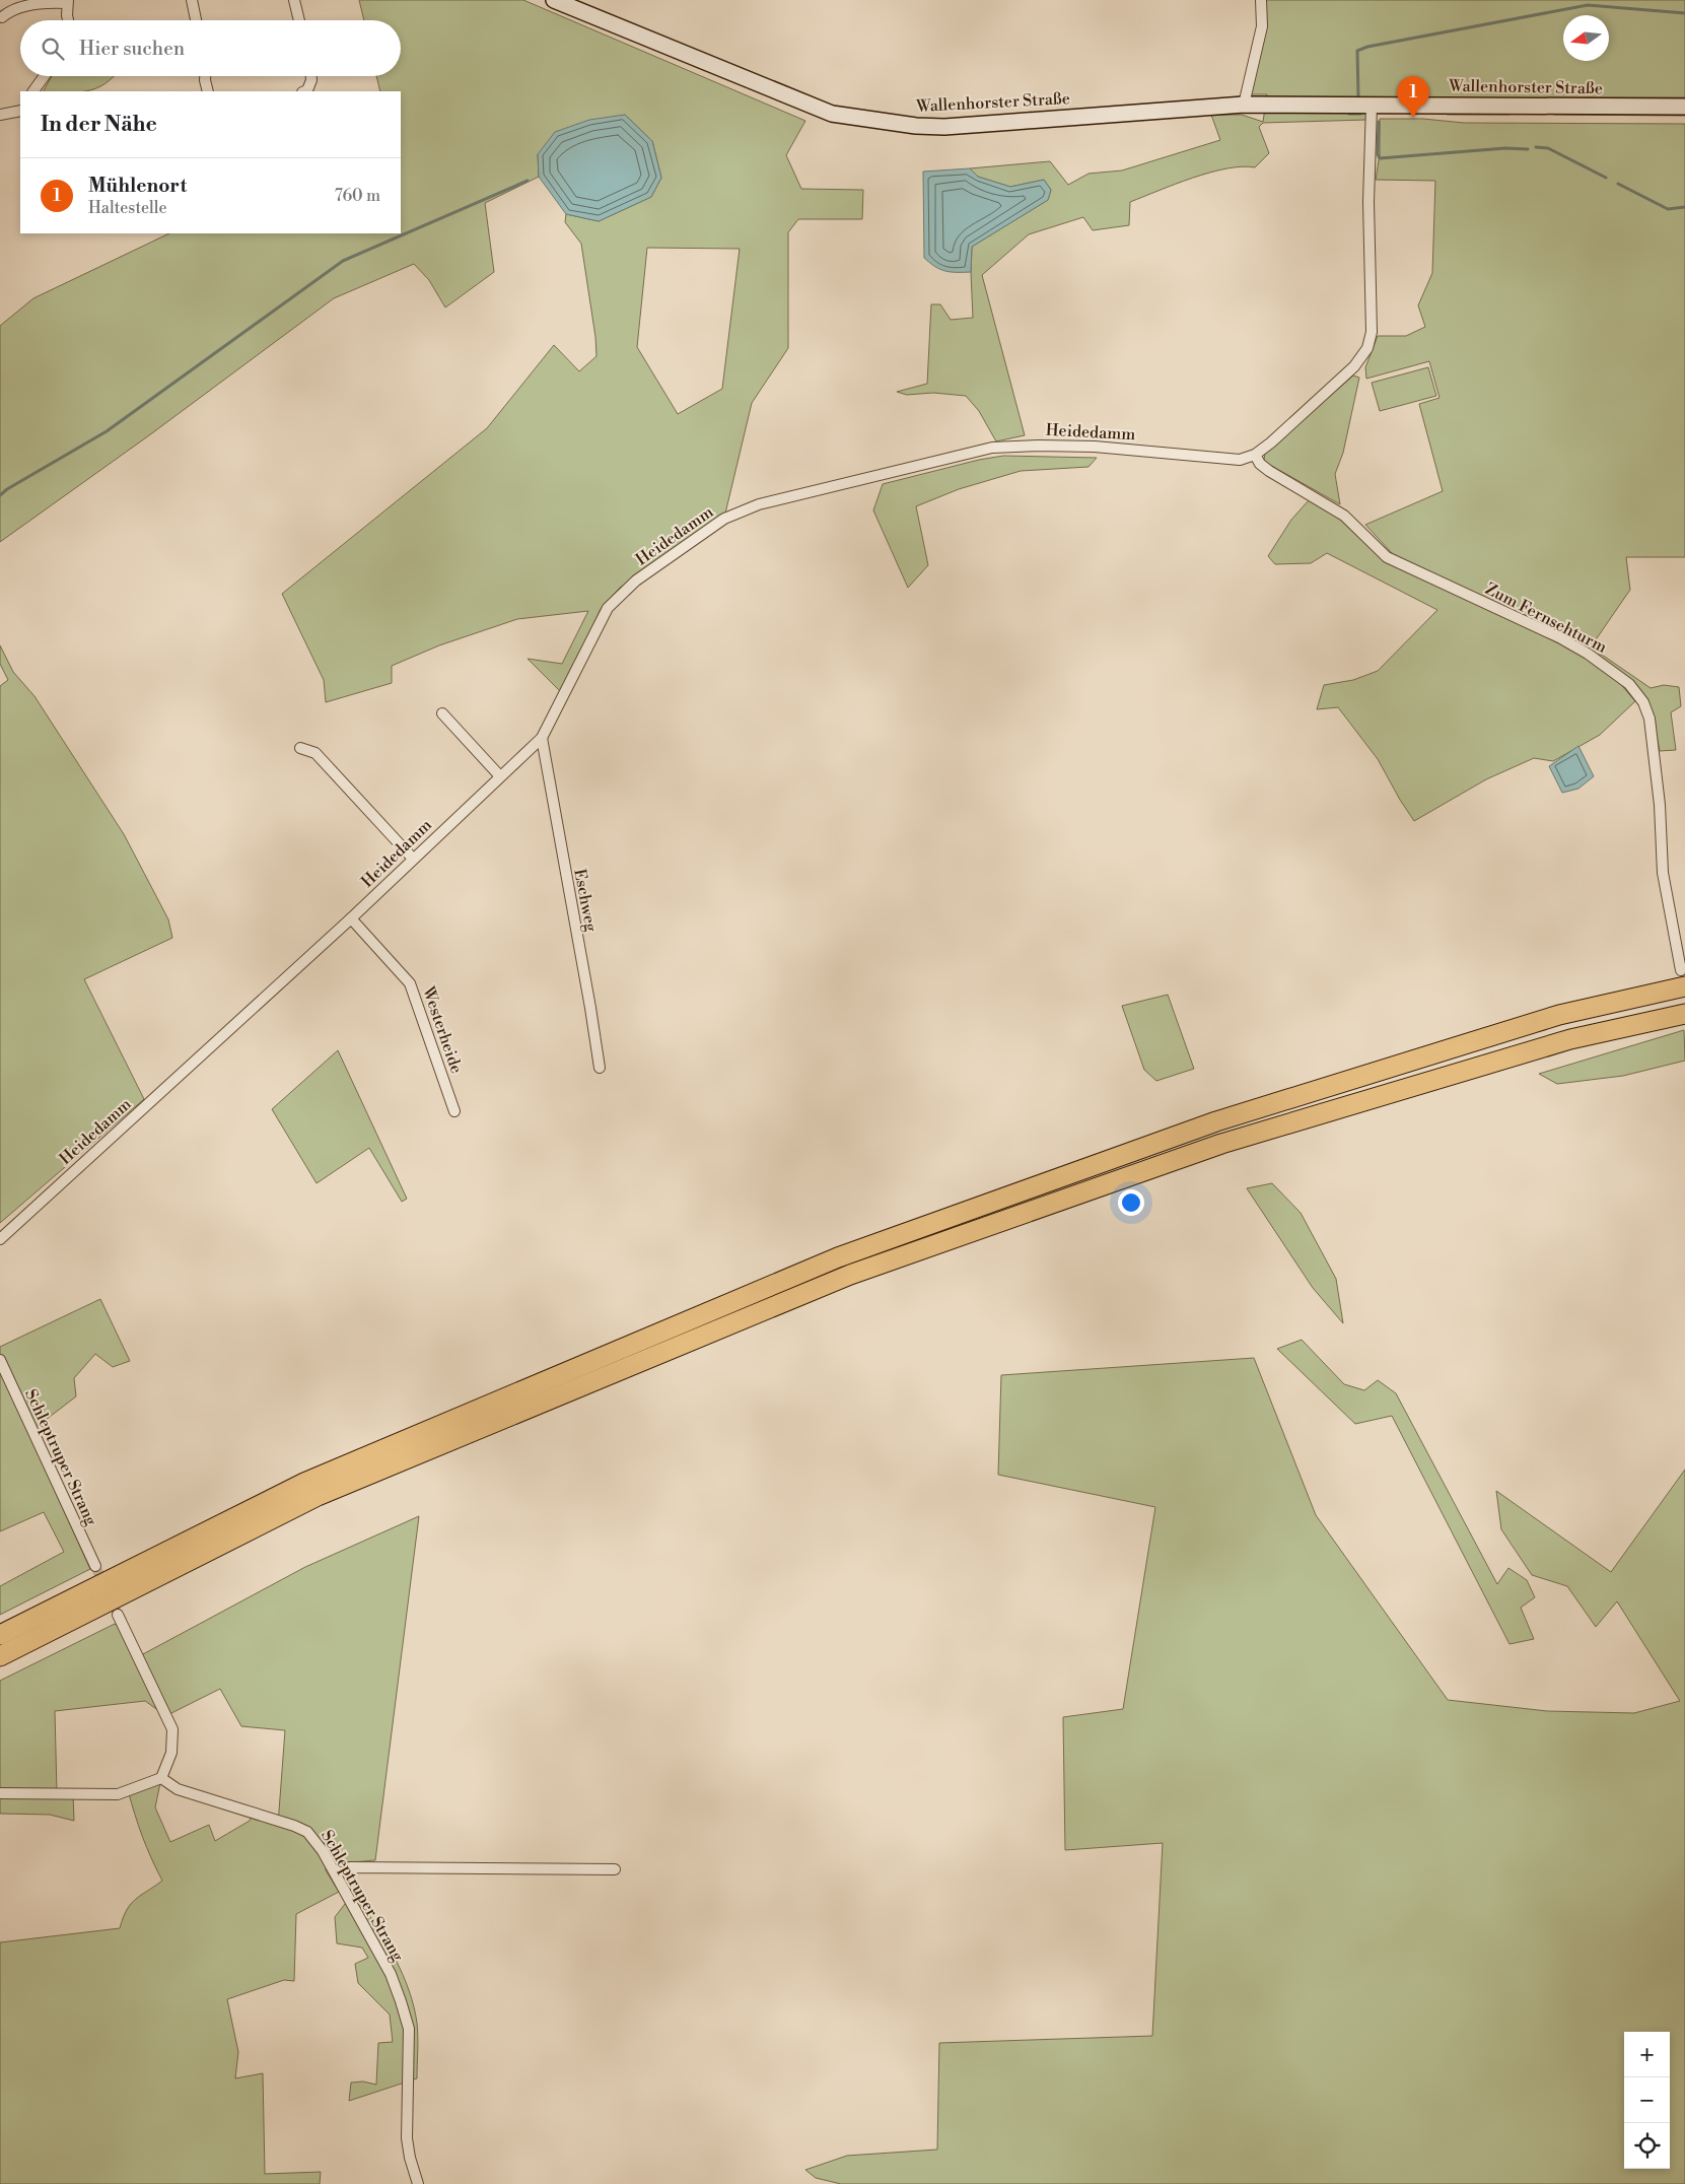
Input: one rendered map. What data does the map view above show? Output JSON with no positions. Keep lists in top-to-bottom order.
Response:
{
  "streets": {
    "main road": ["Wallenhorster Straße"],
    "street": [
      "Heidedamm",
      "Zum Fernsehturm",
      "Eschweg",
      "Westerheide",
      "Schleptruper Strang"
    ]
  },
  "crossings": [
    ["Wallenhorster Straße", "Heidedamm"],
    ["Heidedamm", "Zum Fernsehturm"],
    ["Heidedamm", "Eschweg"],
    ["Heidedamm", "Westerheide"]
  ],
  "north": "left",
  "page": {
    "search": "Hier suchen",
    "pins": "1",
    "heading": "In der Nähe",
    "list": [
      {
        "mark": "1",
        "name": "Mühlenort",
        "note": "Haltestelle",
        "value": "760 m"
      }
    ],
    "map_buttons": ["+", "−"]
  }
}
